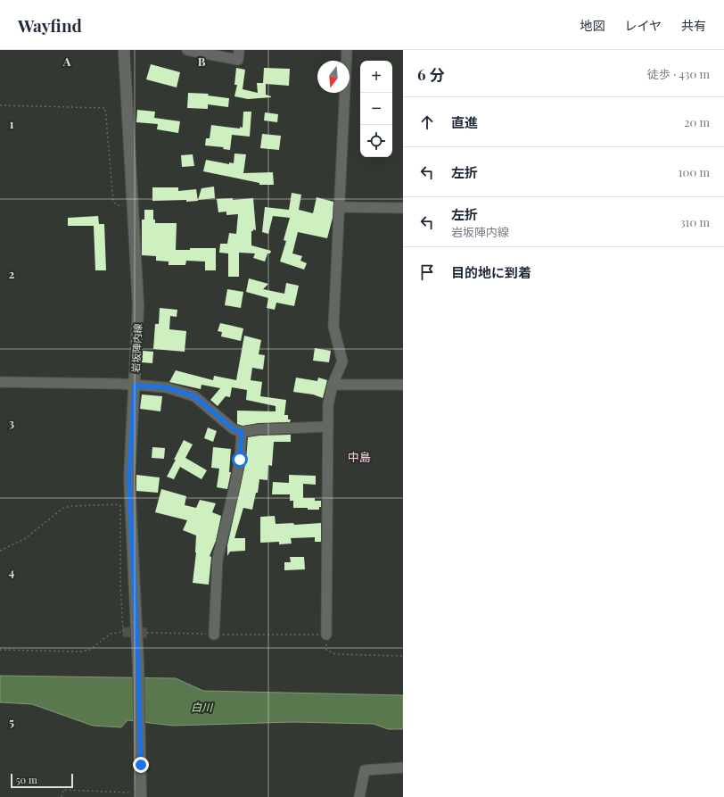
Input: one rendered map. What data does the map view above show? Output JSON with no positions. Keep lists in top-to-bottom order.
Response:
{
  "streets": {
    "main road": ["岩坂陣内線"]
  },
  "districts": ["中島"],
  "water": ["白川"],
  "scale_bar": "50 m",
  "north": "bottom",
  "page": {
    "header": "Wayfind",
    "nav": ["地図", "レイヤ", "共有"],
    "heading": ["6 分", "徒歩 · 430 m"],
    "map_buttons": ["+", "−"],
    "list": [
      ["直進", "20 m"],
      ["左折", "100 m"],
      ["左折", "岩坂陣内線", "310 m"],
      "目的地に到着"
    ],
    "scale": "50 m"
  },
  "grid": {
    "columns": ["A", "B"],
    "rows": [
      "1",
      "2",
      "3",
      "4",
      "5"
    ]
  }
}
